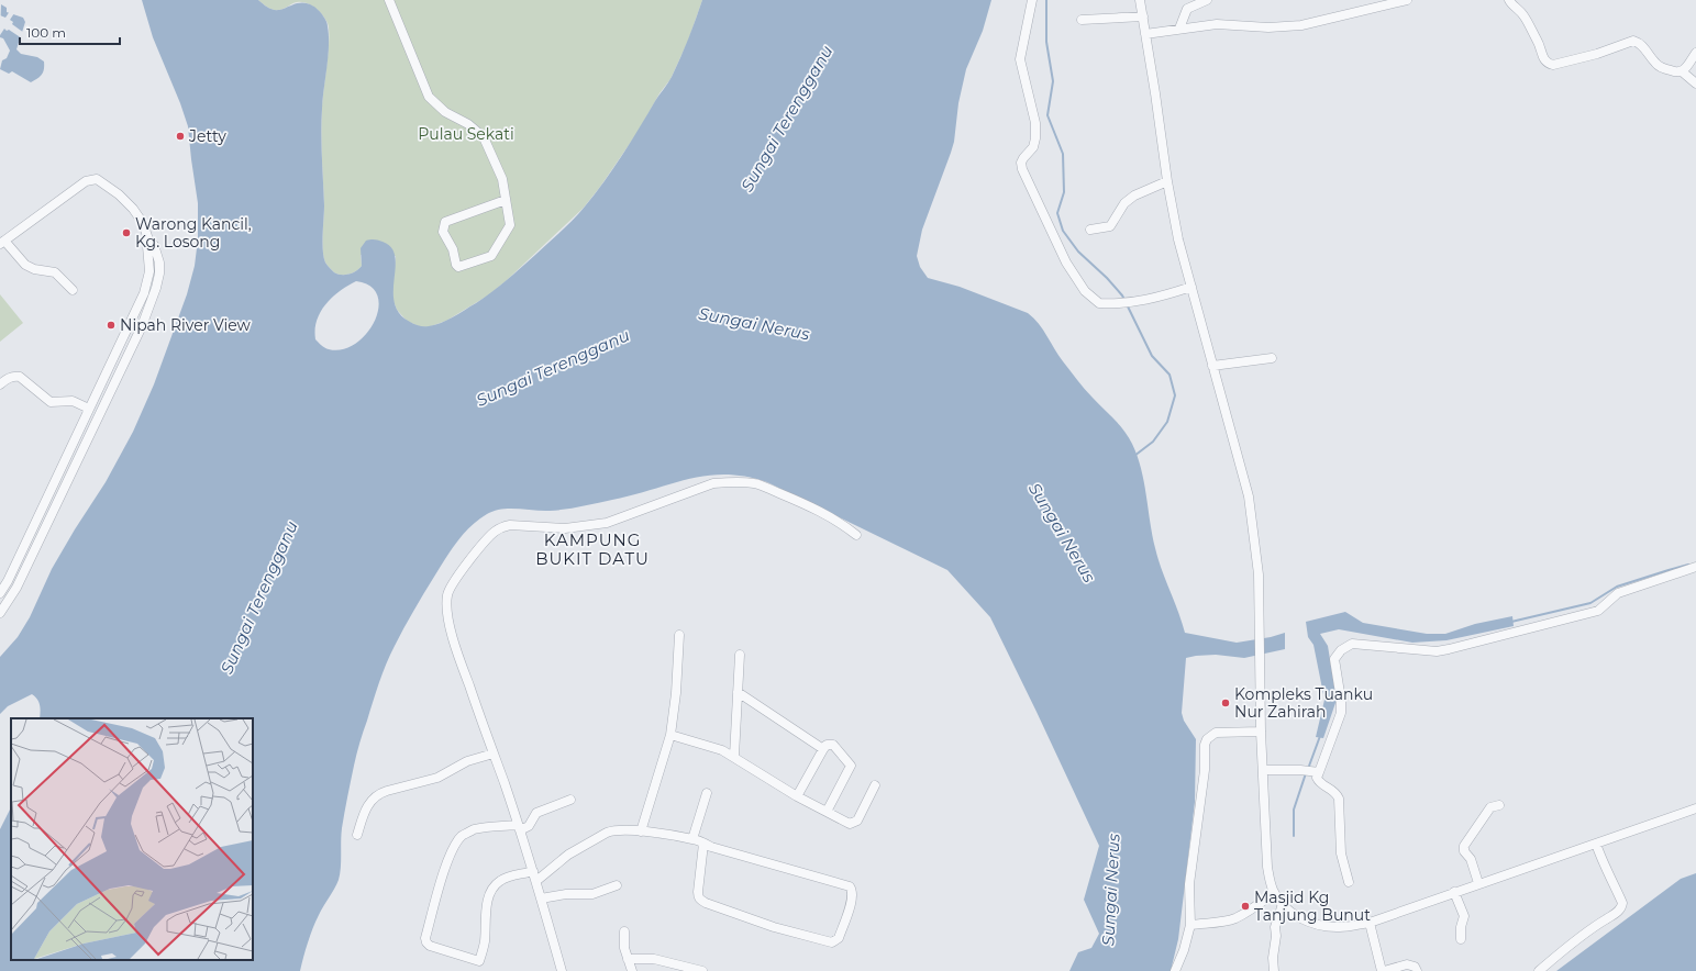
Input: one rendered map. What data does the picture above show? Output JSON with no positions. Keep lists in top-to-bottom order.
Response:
{
  "districts": ["KAMPUNG BUKIT DATU"],
  "water": ["Sungai Terengganu", "Sungai Nerus"],
  "parks": ["Pulau Sekati"],
  "places": [
    "Jetty",
    "Warong Kancil, Kg. Losong",
    "Nipah River View",
    "Kompleks Tuanku Nur Zahirah",
    "Masjid Kg Tanjung Bunut"
  ],
  "scale_bar": "100 m"
}
